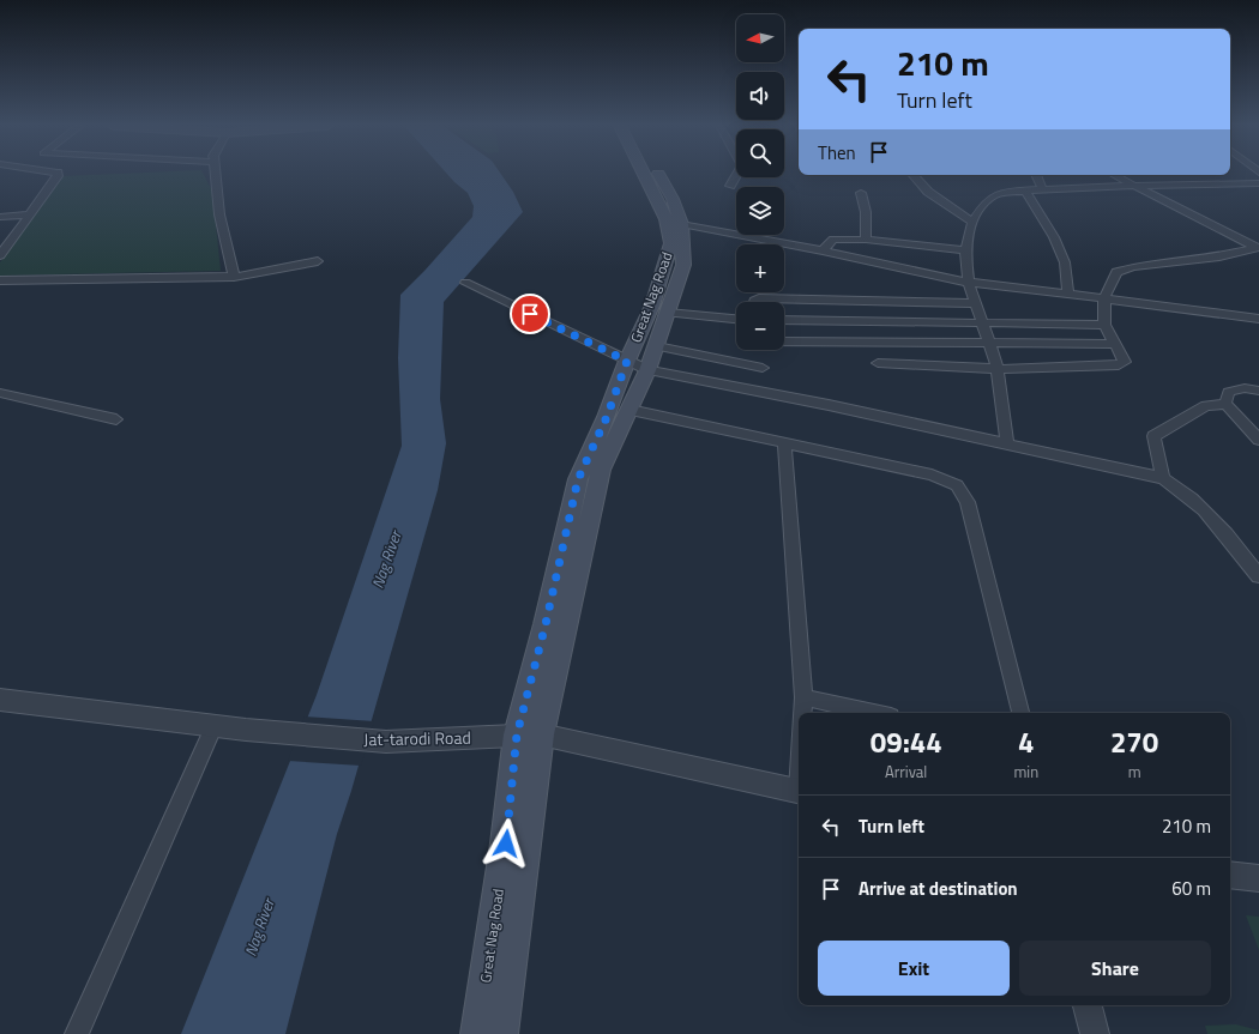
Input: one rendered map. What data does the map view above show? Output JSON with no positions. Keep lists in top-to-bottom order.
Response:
{
  "streets": {
    "main road": ["Great Nag Road"],
    "street": ["Jat-tarodi Road"]
  },
  "crossings": [
    ["Great Nag Road", "Jat-tarodi Road"]
  ],
  "water": ["Nag River"],
  "north": "left",
  "page": {
    "map_buttons": ["+", "−"],
    "turn": ["210 m", "Turn left"],
    "then": "Then",
    "eta": [
      "09:44",
      "Arrival",
      "4",
      "min",
      "270",
      "m"
    ],
    "list": [
      {
        "name": "Turn left",
        "value": "210 m"
      },
      {
        "name": "Arrive at destination",
        "value": "60 m"
      }
    ],
    "buttons": ["Exit", "Share"]
  }
}
